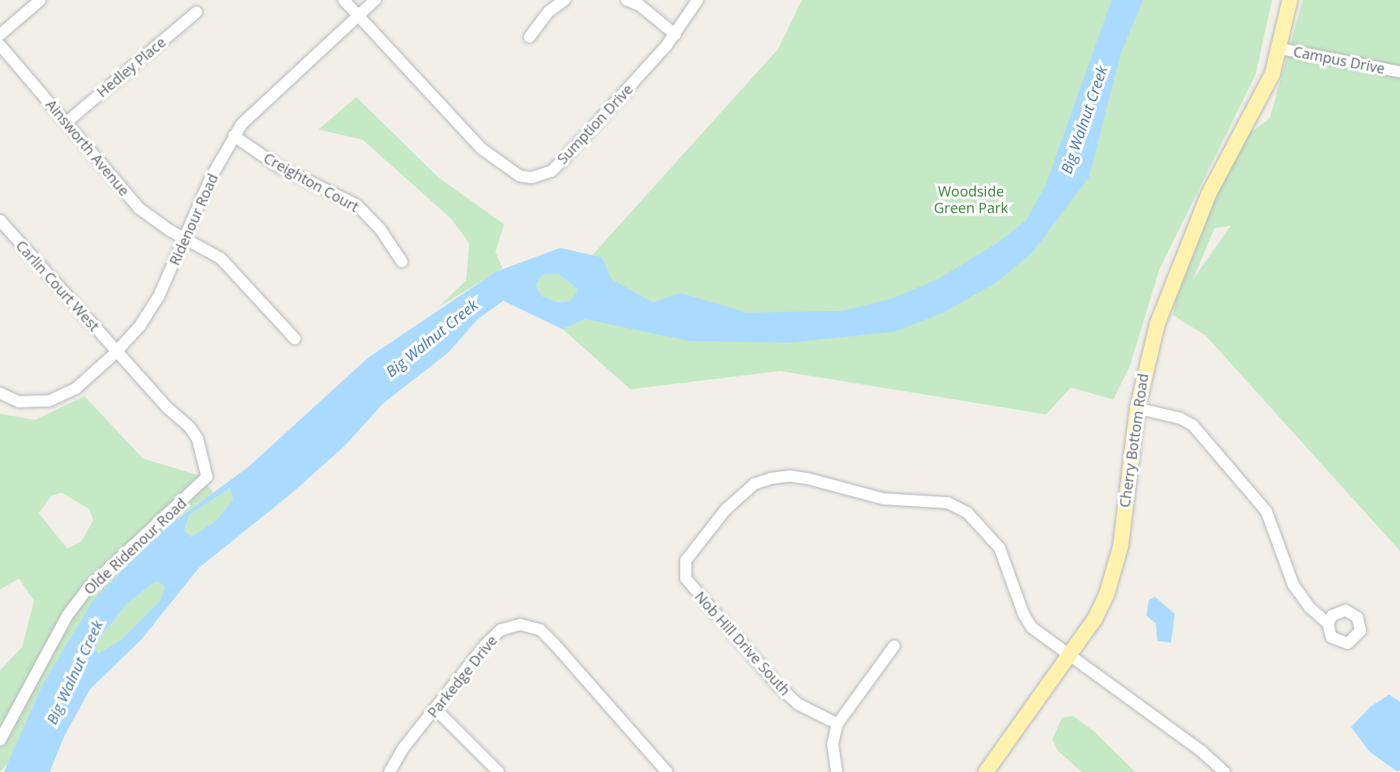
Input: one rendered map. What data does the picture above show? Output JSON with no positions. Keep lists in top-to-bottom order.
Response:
{
  "streets": {
    "main road": ["Cherry Bottom Road"],
    "street": [
      "Campus Drive",
      "Hedley Place",
      "Sumption Drive",
      "Ainsworth Avenue",
      "Creighton Court",
      "Ridenour Road",
      "Carlin Court West",
      "Olde Ridenour Road",
      "Nob Hill Drive South",
      "Parkedge Drive"
    ]
  },
  "crossings": [
    ["Campus Drive", "Cherry Bottom Road"],
    ["Hedley Place", "Ainsworth Avenue"],
    ["Sumption Drive", "Ridenour Road"],
    ["Ainsworth Avenue", "Ridenour Road"],
    ["Creighton Court", "Ridenour Road"],
    ["Ridenour Road", "Carlin Court West"],
    ["Carlin Court West", "Olde Ridenour Road"],
    ["Cherry Bottom Road", "Nob Hill Drive South"]
  ],
  "water": ["Big Walnut Creek"],
  "parks": ["Woodside Green Park"]
}
